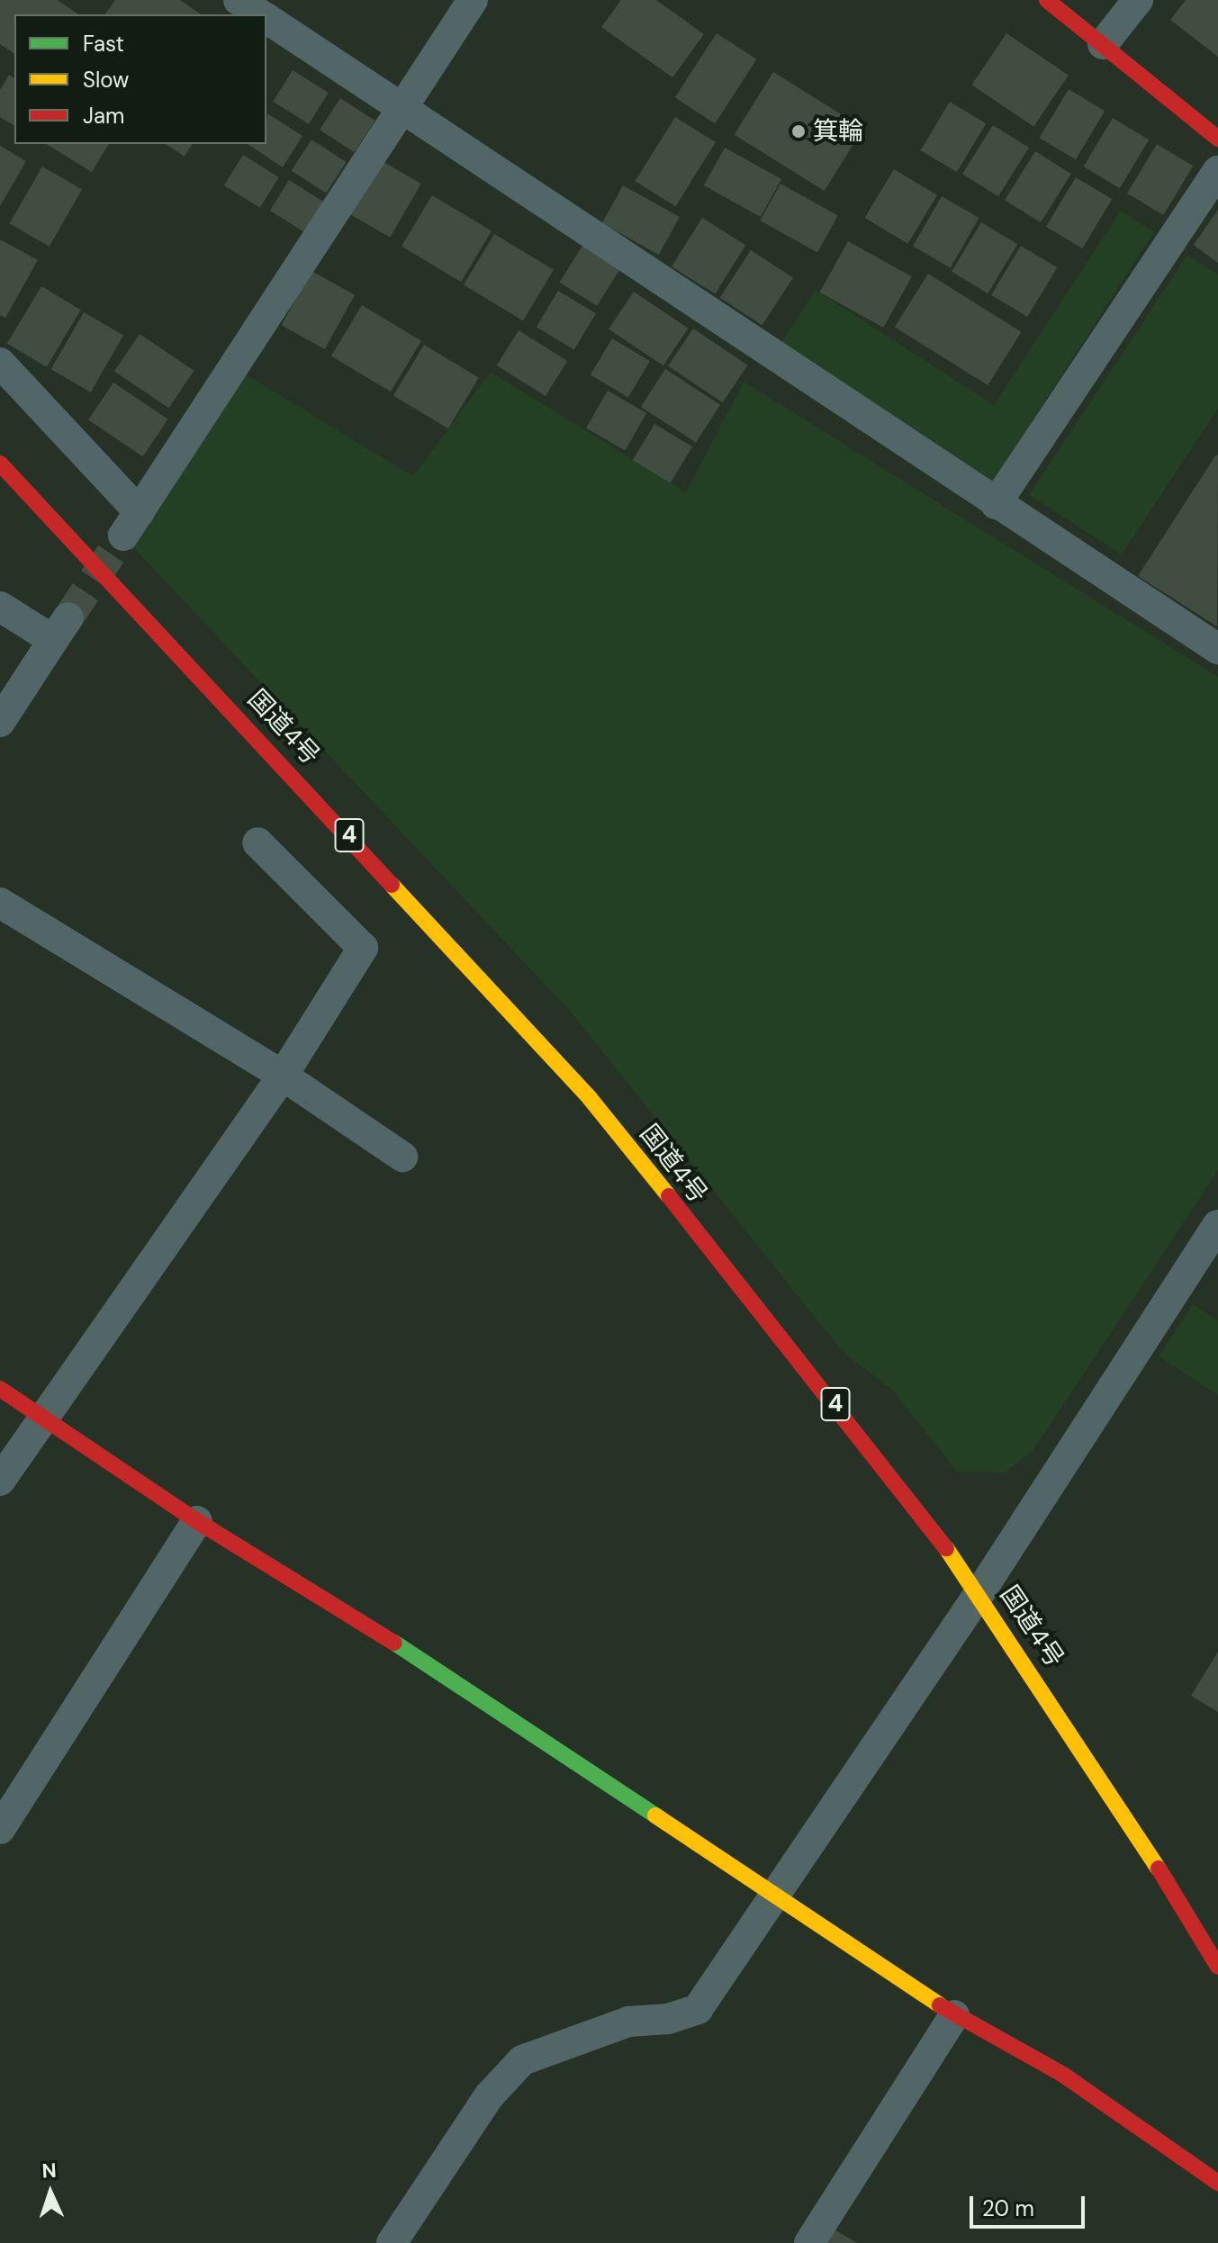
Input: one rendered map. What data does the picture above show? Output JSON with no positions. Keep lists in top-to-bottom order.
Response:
{
  "streets": {
    "main road": ["国道4号", "4"]
  },
  "places": ["箕輪"],
  "legend": ["Fast", "Slow", "Jam"],
  "scale_bar": "20 m",
  "north": "top"
}
